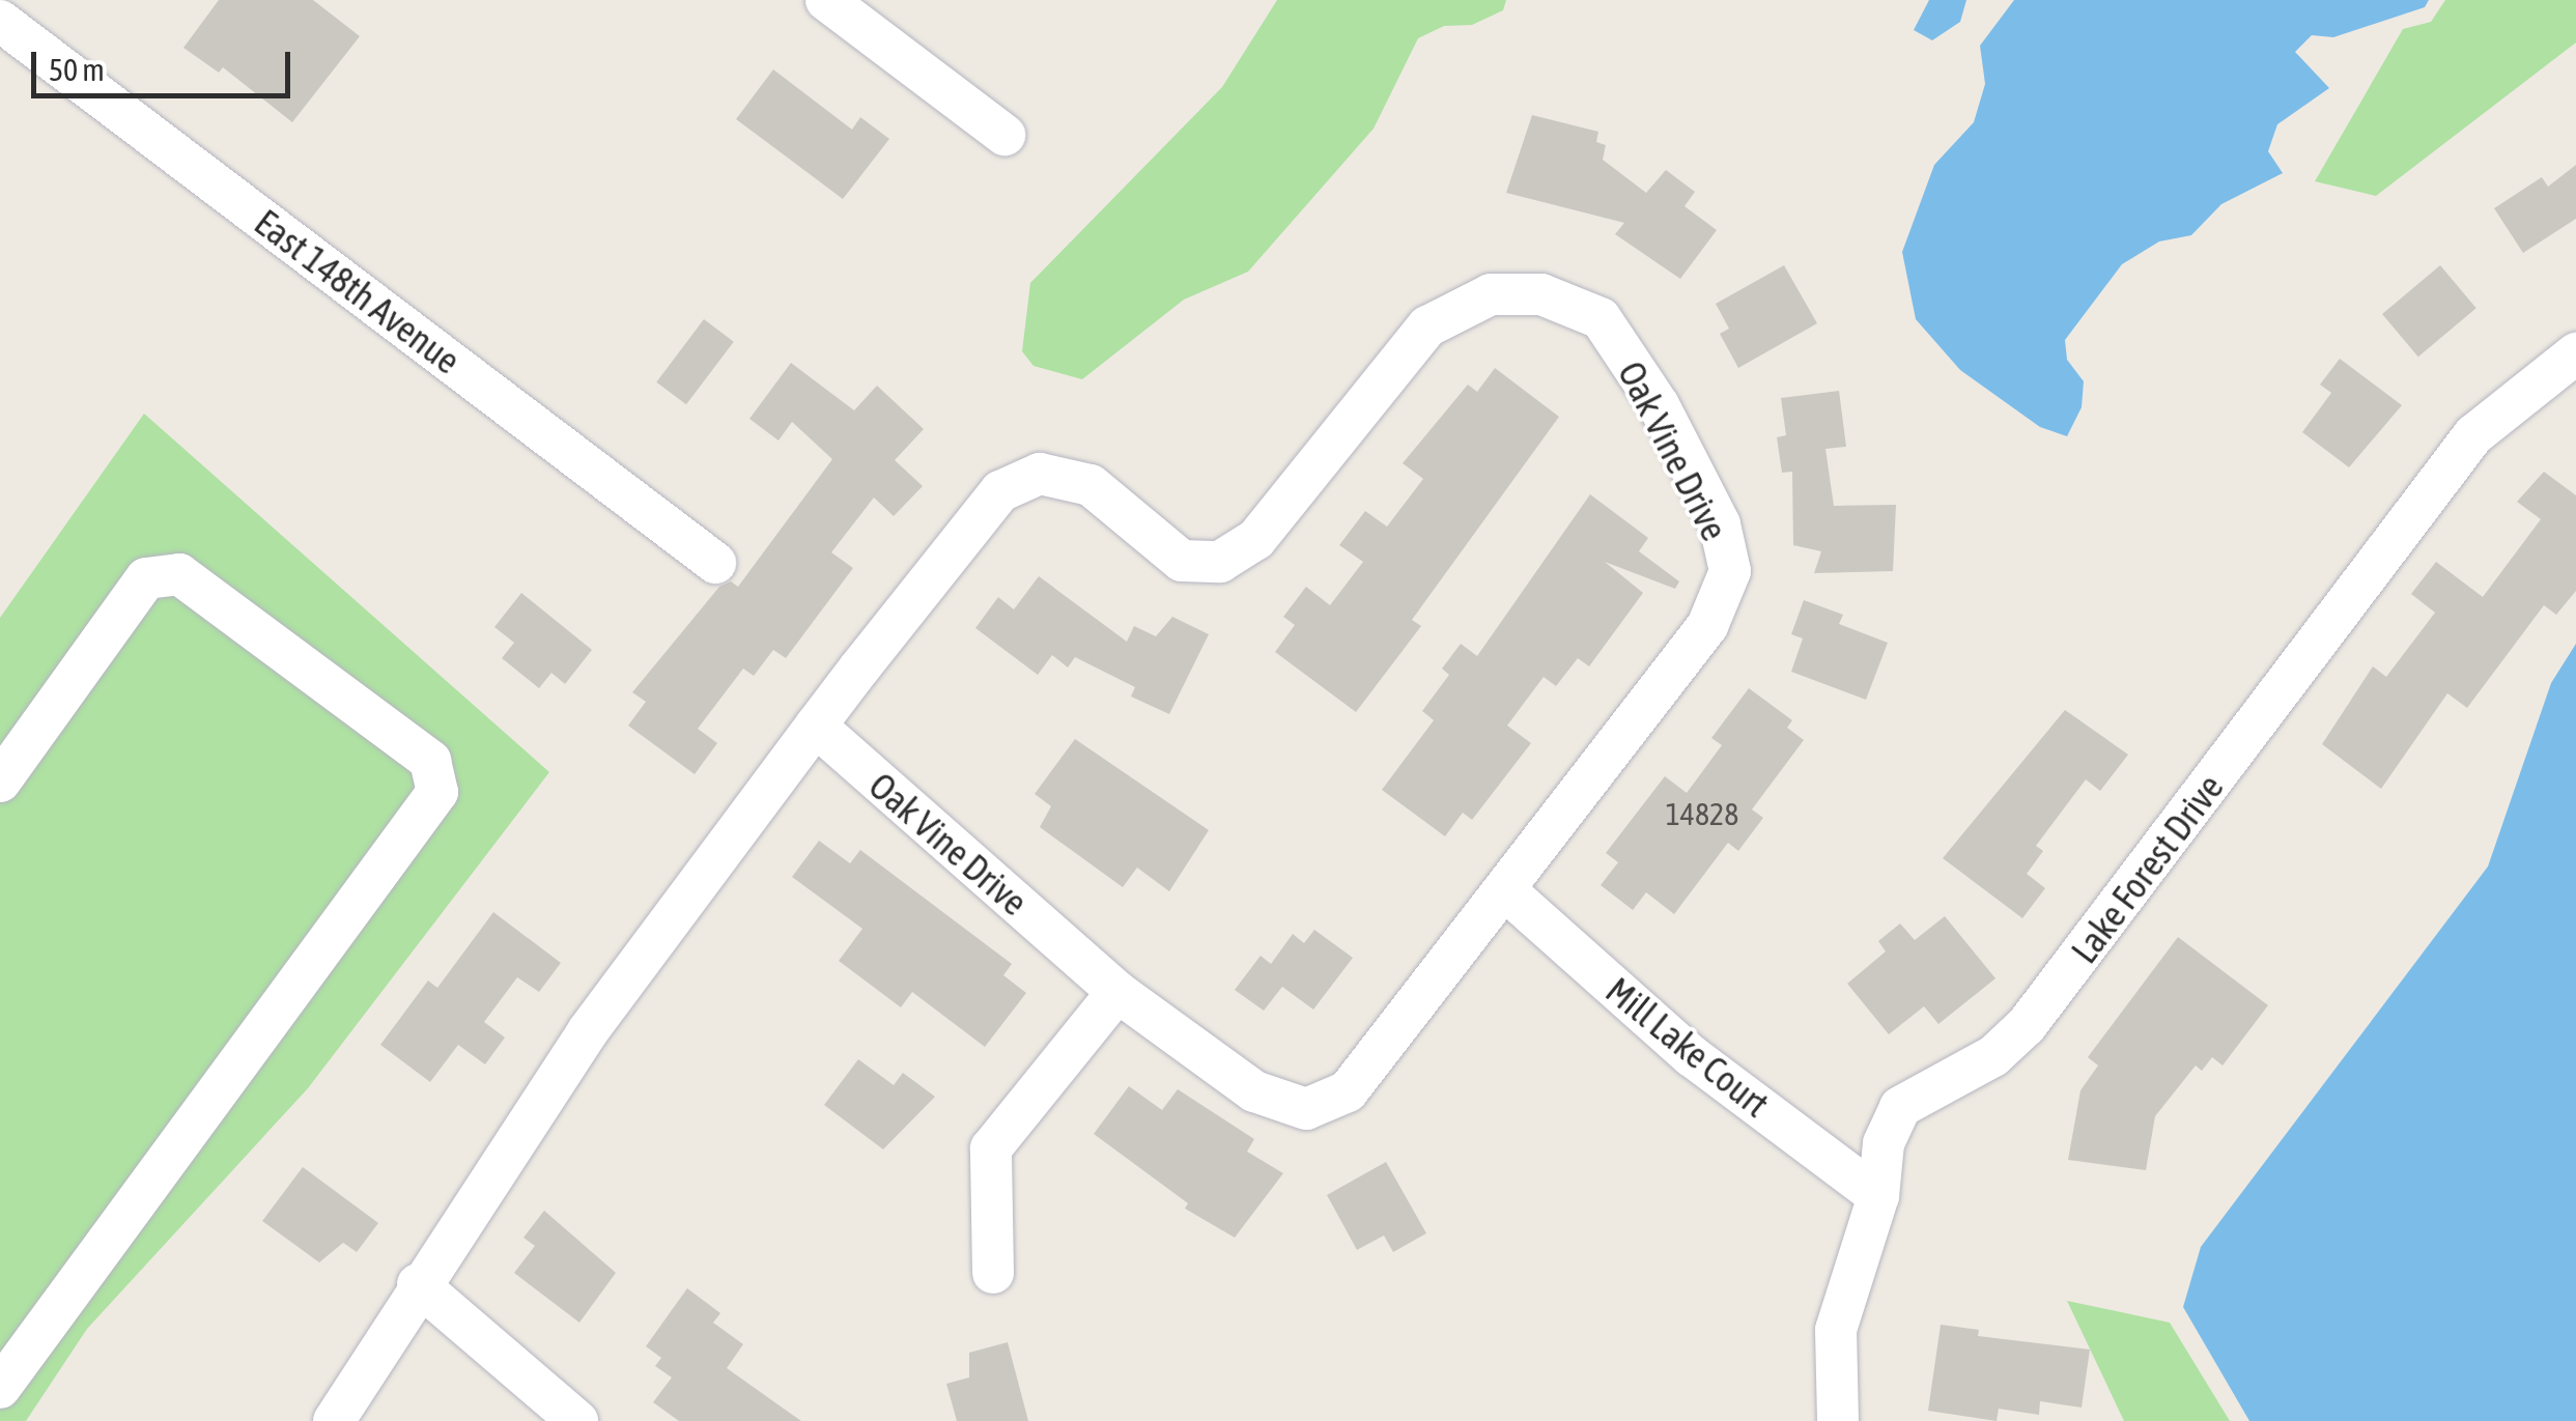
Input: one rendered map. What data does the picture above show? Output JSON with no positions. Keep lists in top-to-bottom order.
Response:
{
  "streets": {
    "street": [
      "East 148th Avenue",
      "Oak Vine Drive",
      "Lake Forest Drive",
      "Mill Lake Court"
    ]
  },
  "crossings": [
    ["Oak Vine Drive", "Mill Lake Court"],
    ["Lake Forest Drive", "Mill Lake Court"]
  ],
  "house_numbers": ["14828"],
  "scale_bar": "50 m"
}
